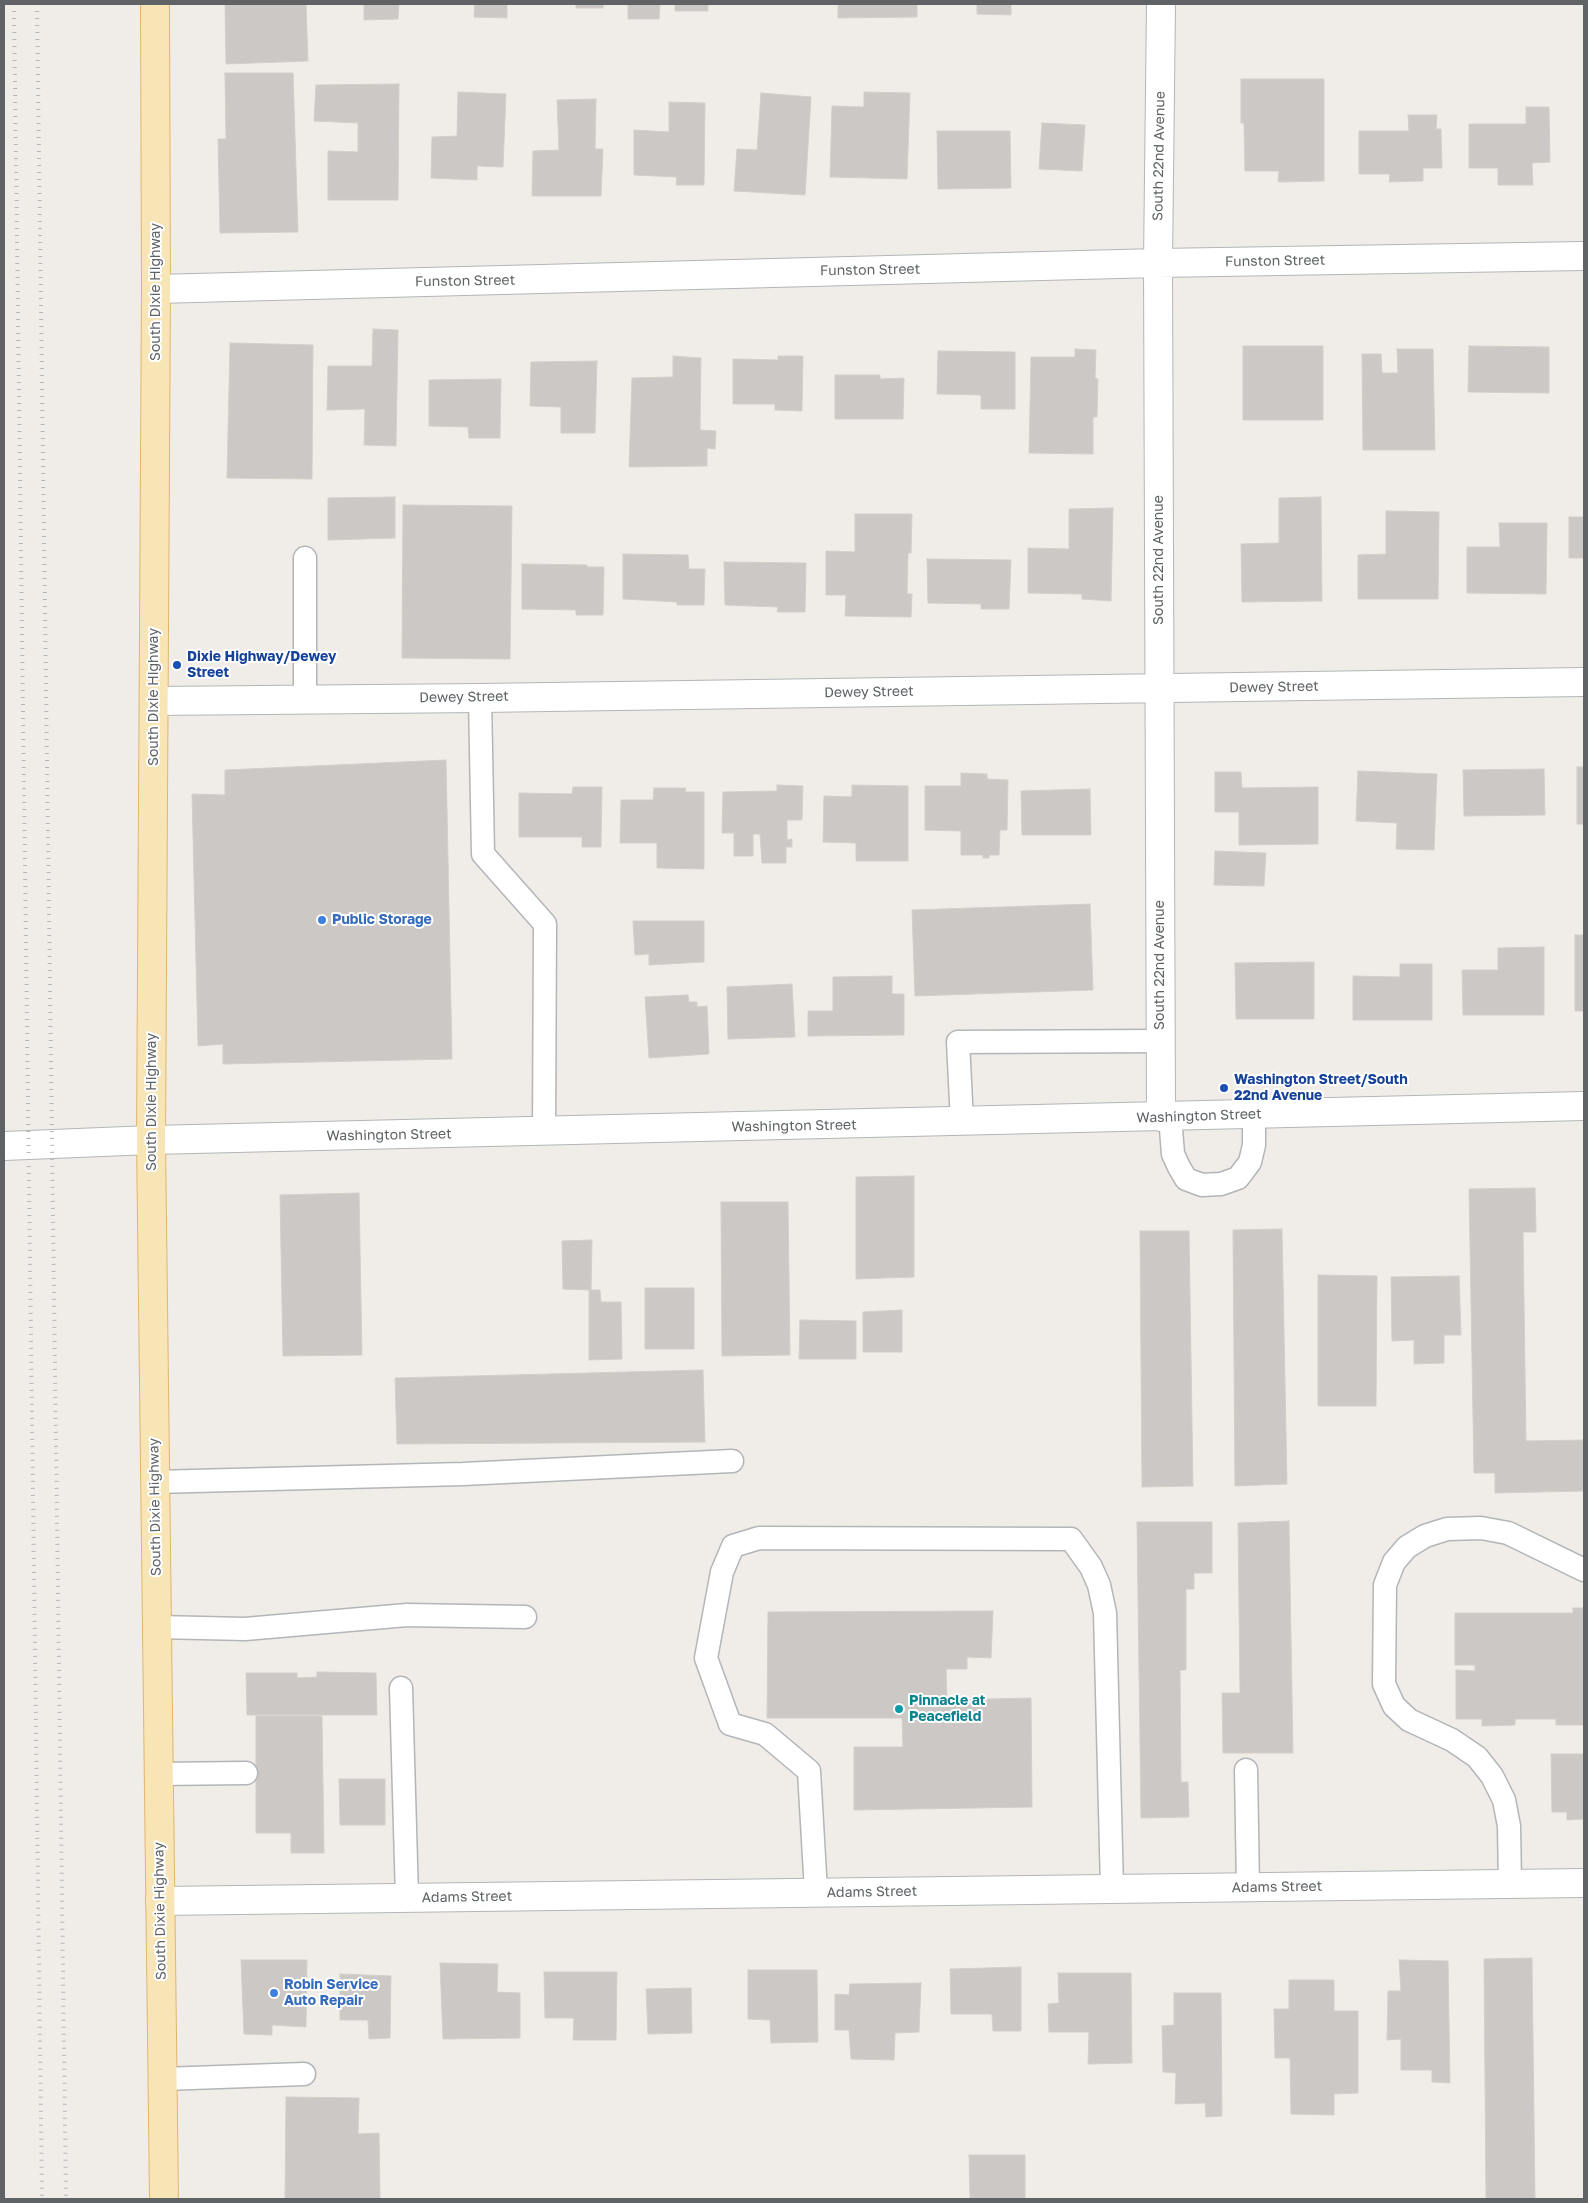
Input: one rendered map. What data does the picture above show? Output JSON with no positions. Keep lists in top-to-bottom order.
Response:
{
  "streets": {
    "main road": ["South Dixie Highway"],
    "street": [
      "South 22nd Avenue",
      "Funston Street",
      "Dewey Street",
      "Washington Street",
      "Adams Street"
    ]
  },
  "crossings": [
    ["South 22nd Avenue", "Funston Street"],
    ["South 22nd Avenue", "Dewey Street"],
    ["South 22nd Avenue", "Washington Street"],
    ["Funston Street", "South Dixie Highway"],
    ["South Dixie Highway", "Dewey Street"],
    ["South Dixie Highway", "Washington Street"],
    ["South Dixie Highway", "Adams Street"]
  ],
  "places": [
    "Dixie Highway/Dewey Street",
    "Public Storage",
    "Washington Street/South 22nd Avenue",
    "Pinnacle at Peacefield",
    "Robin Service Auto Repair"
  ]
}
